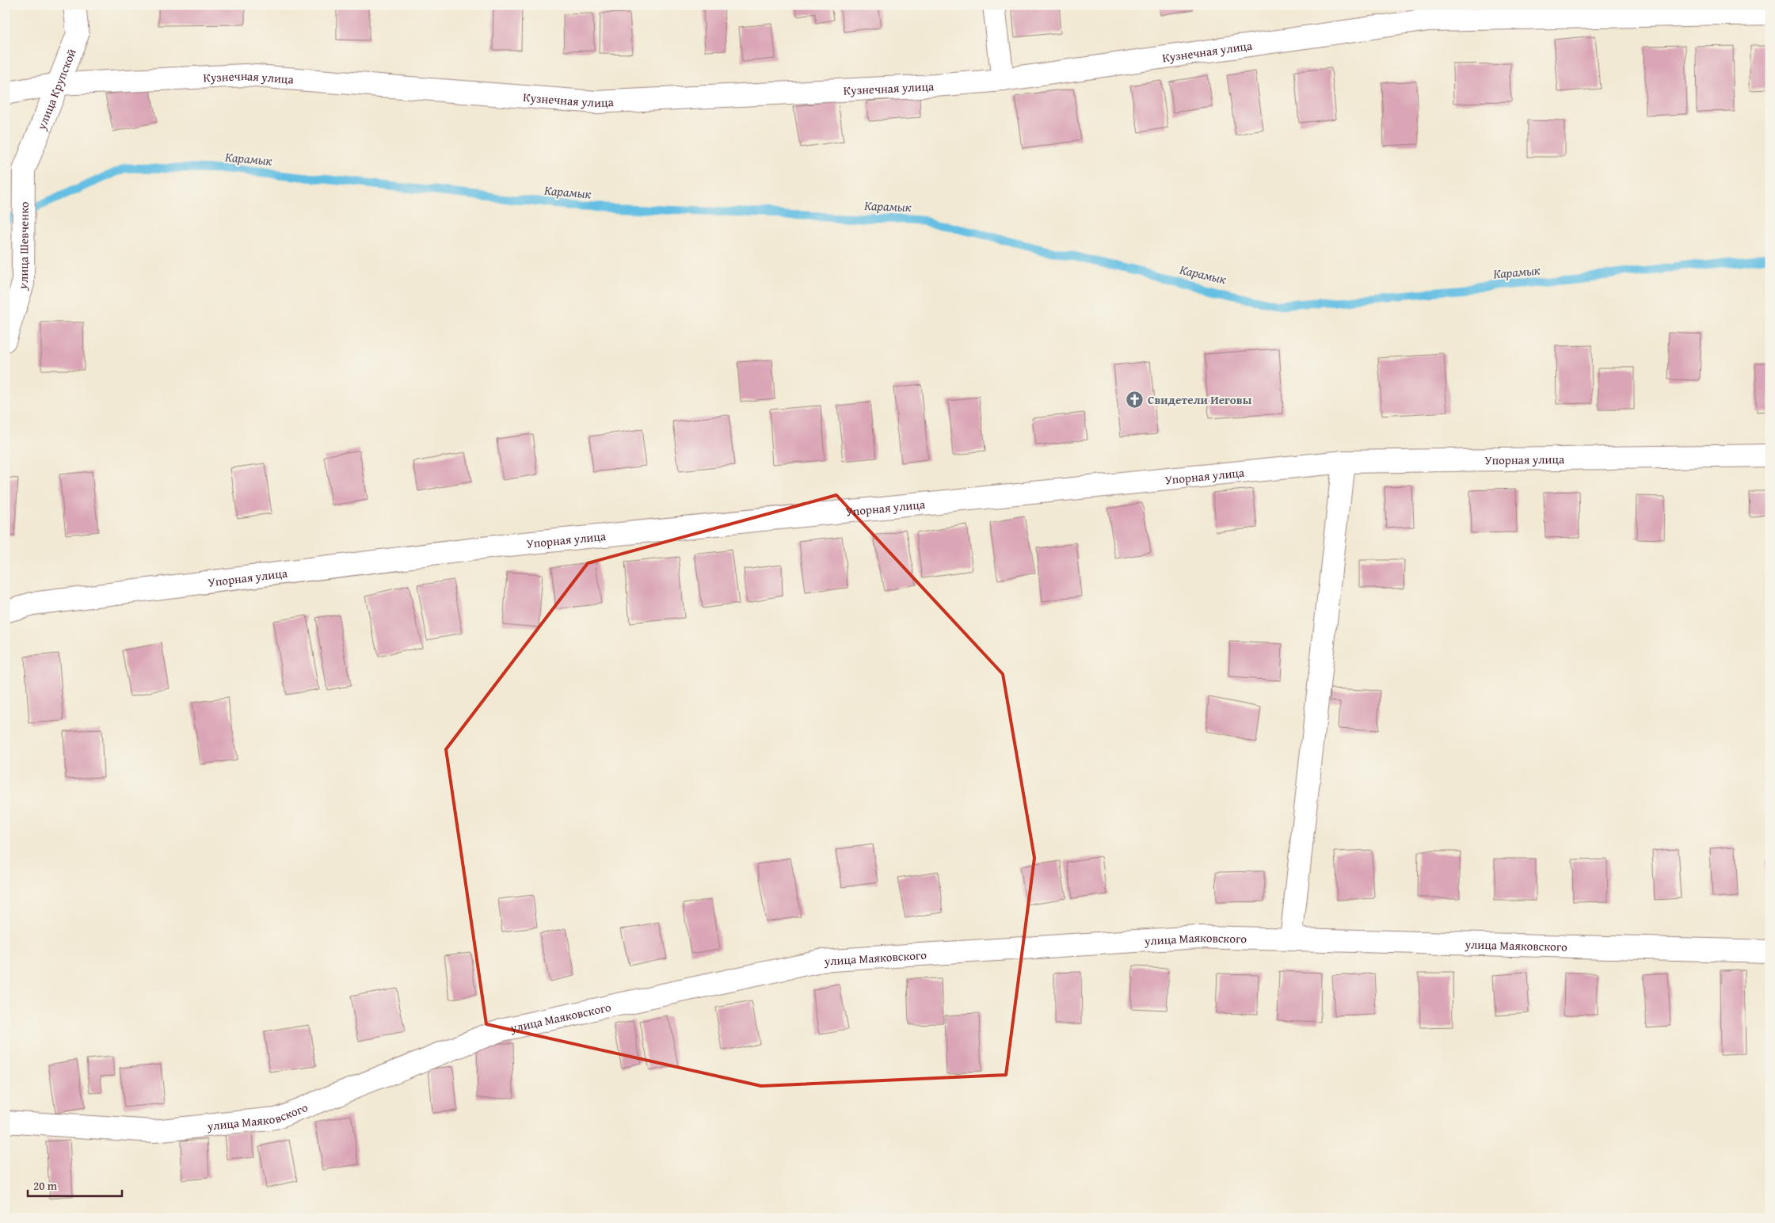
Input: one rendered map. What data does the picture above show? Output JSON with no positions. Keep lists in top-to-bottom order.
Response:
{
  "streets": {
    "street": [
      "Кузнечная улица",
      "улица Крупской",
      "улица Шевченко",
      "Упорная улица",
      "улица Маяковского"
    ]
  },
  "crossings": [
    ["Кузнечная улица", "улица Крупской"],
    ["улица Крупской", "улица Шевченко"]
  ],
  "water": ["Карамык"],
  "places": {
    "church": ["Свидетели Иеговы"]
  },
  "scale_bar": "20 m"
}
